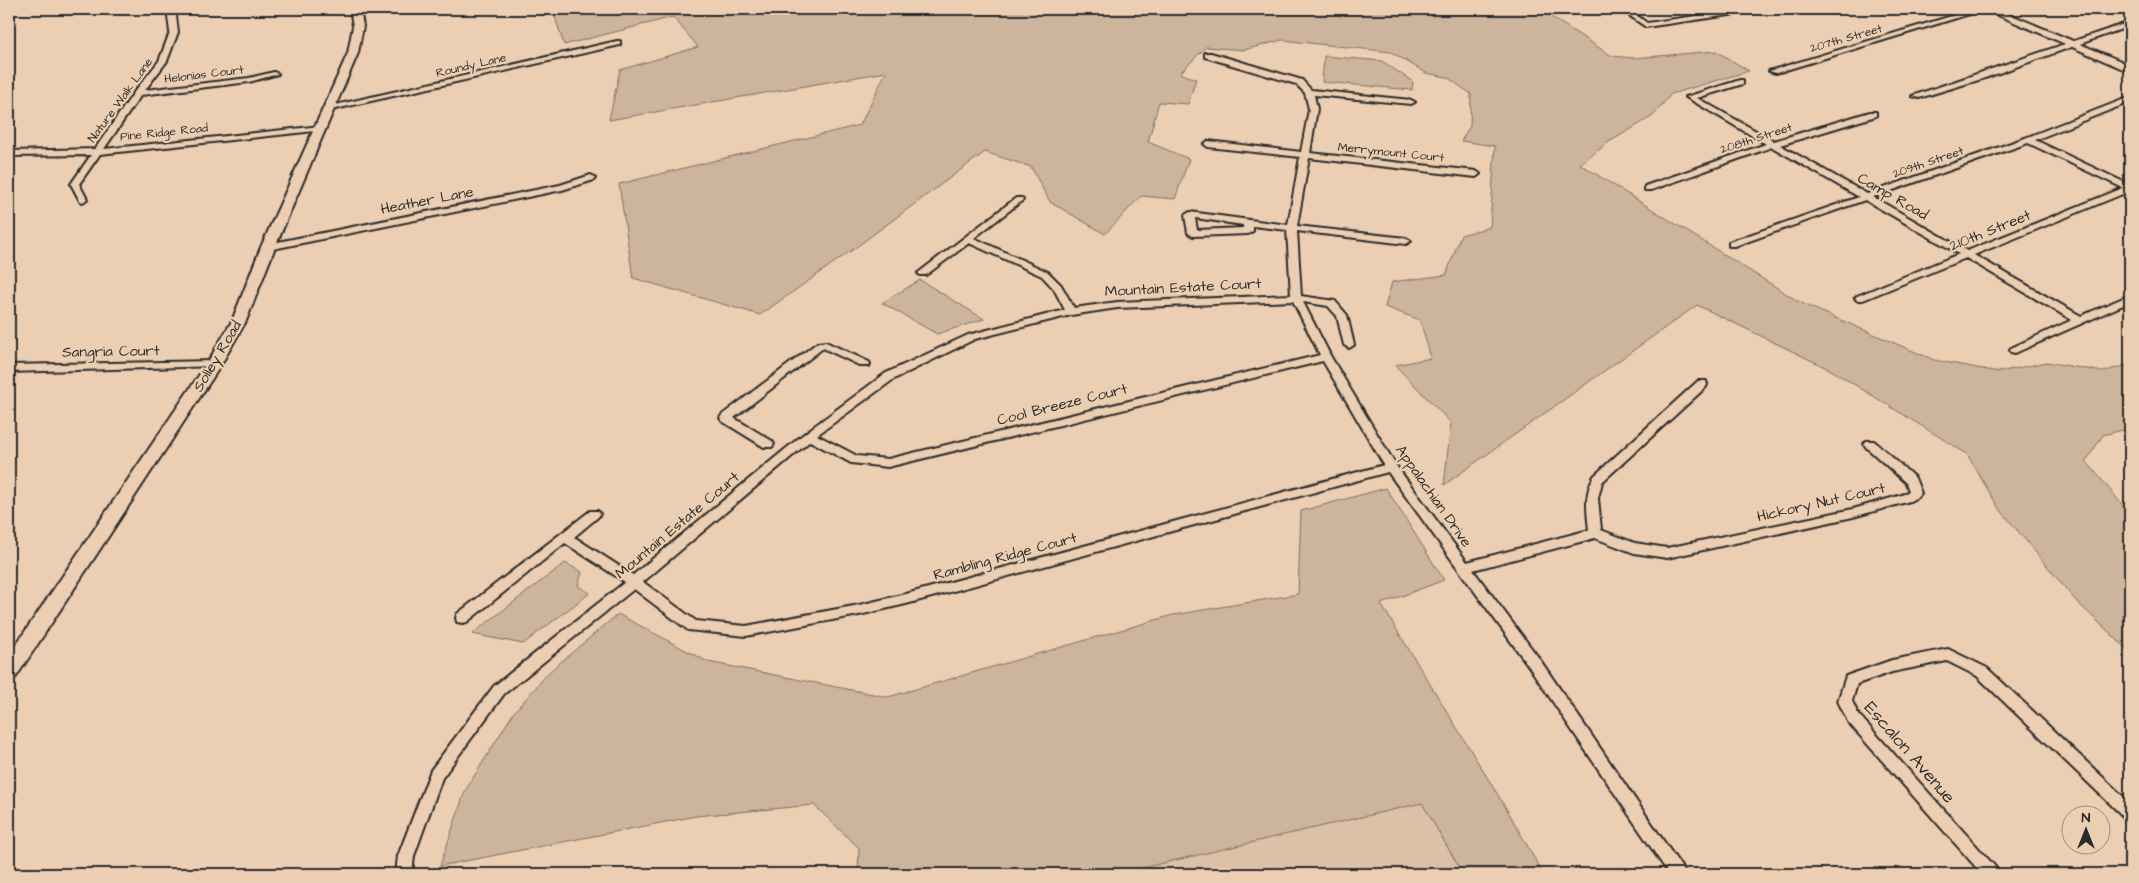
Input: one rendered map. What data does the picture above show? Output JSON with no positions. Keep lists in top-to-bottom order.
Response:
{
  "streets": {
    "main road": ["Solley Road"],
    "street": [
      "207th Street",
      "Roundy Lane",
      "Helonias Court",
      "Nature Walk Lane",
      "Pine Ridge Road",
      "208th Street",
      "Merrymount Court",
      "209th Street",
      "Camp Road",
      "Heather Lane",
      "210th Street",
      "Mountain Estate Court",
      "Sangria Court",
      "Cool Breeze Court",
      "Appalachian Drive",
      "Hickory Nut Court",
      "Rambling Ridge Court",
      "Escalon Avenue"
    ]
  },
  "crossings": [
    ["Roundy Lane", "Solley Road"],
    ["Helonias Court", "Nature Walk Lane"],
    ["Nature Walk Lane", "Pine Ridge Road"],
    ["Pine Ridge Road", "Solley Road"],
    ["208th Street", "Camp Road"],
    ["Merrymount Court", "Appalachian Drive"],
    ["209th Street", "Camp Road"],
    ["Camp Road", "210th Street"],
    ["Heather Lane", "Solley Road"],
    ["Mountain Estate Court", "Cool Breeze Court"],
    ["Mountain Estate Court", "Appalachian Drive"],
    ["Mountain Estate Court", "Rambling Ridge Court"],
    ["Sangria Court", "Solley Road"],
    ["Cool Breeze Court", "Appalachian Drive"],
    ["Appalachian Drive", "Rambling Ridge Court"]
  ],
  "north": "top"
}
